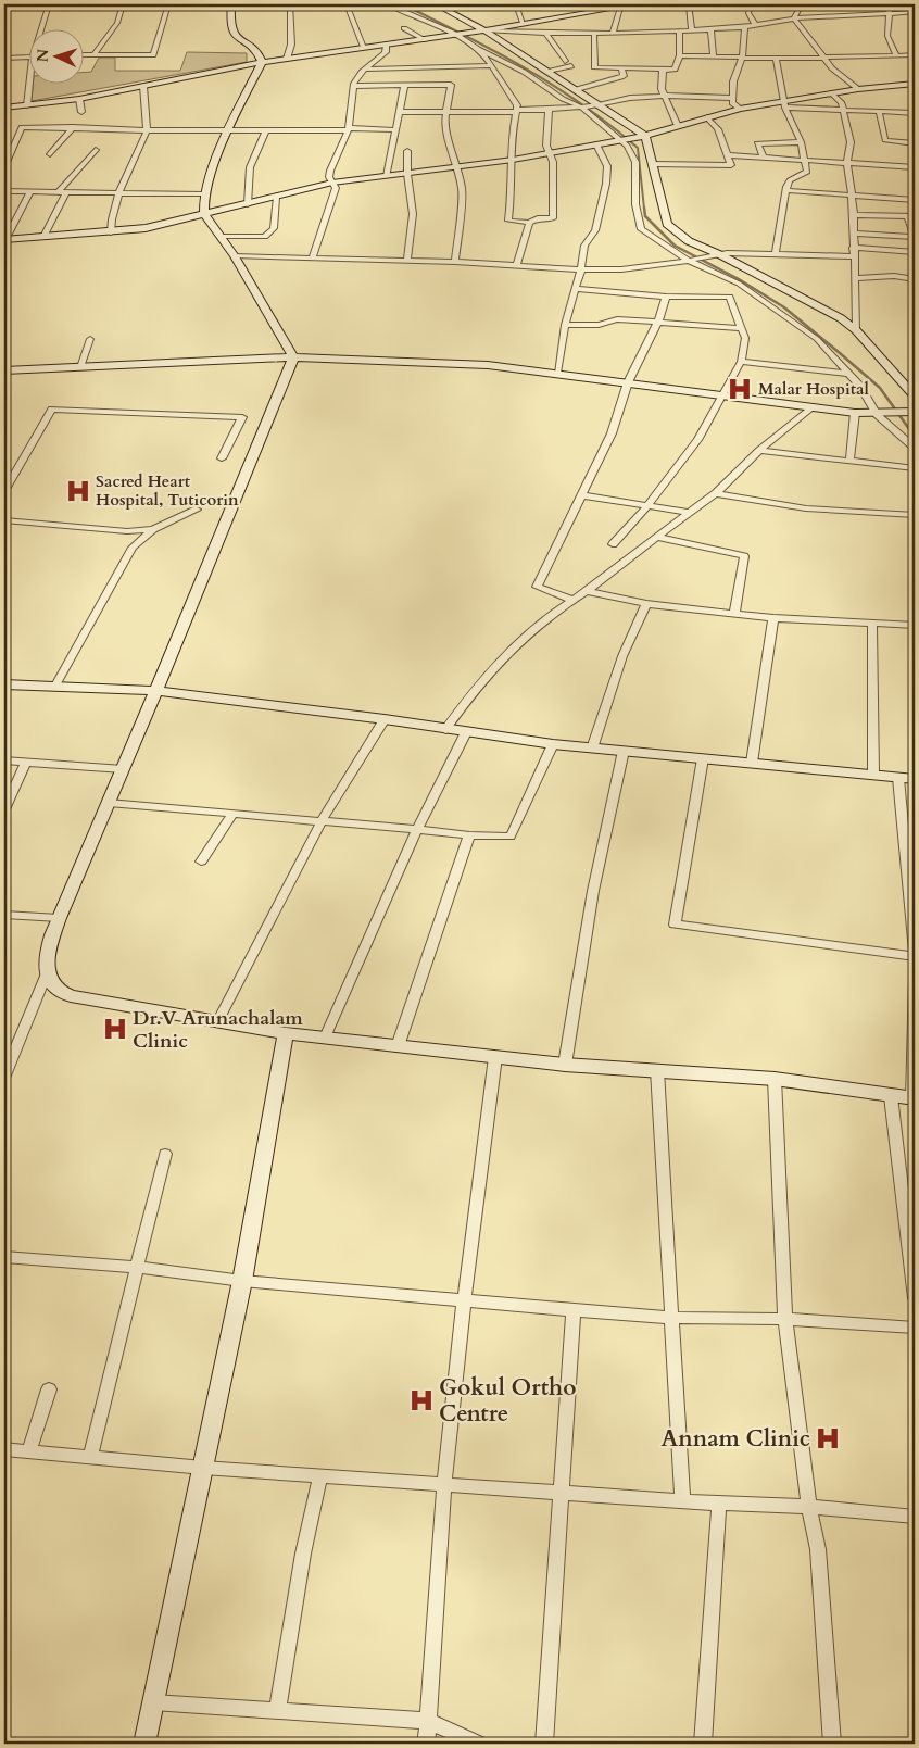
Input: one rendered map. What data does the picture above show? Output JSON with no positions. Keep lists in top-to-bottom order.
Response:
{
  "places": {
    "hospital": [
      "Malar Hospital",
      "Sacred Heart Hospital, Tuticorin",
      "Dr.V Arunachalam Clinic",
      "Gokul Ortho Centre",
      "Annam Clinic"
    ]
  },
  "north": "left"
}
